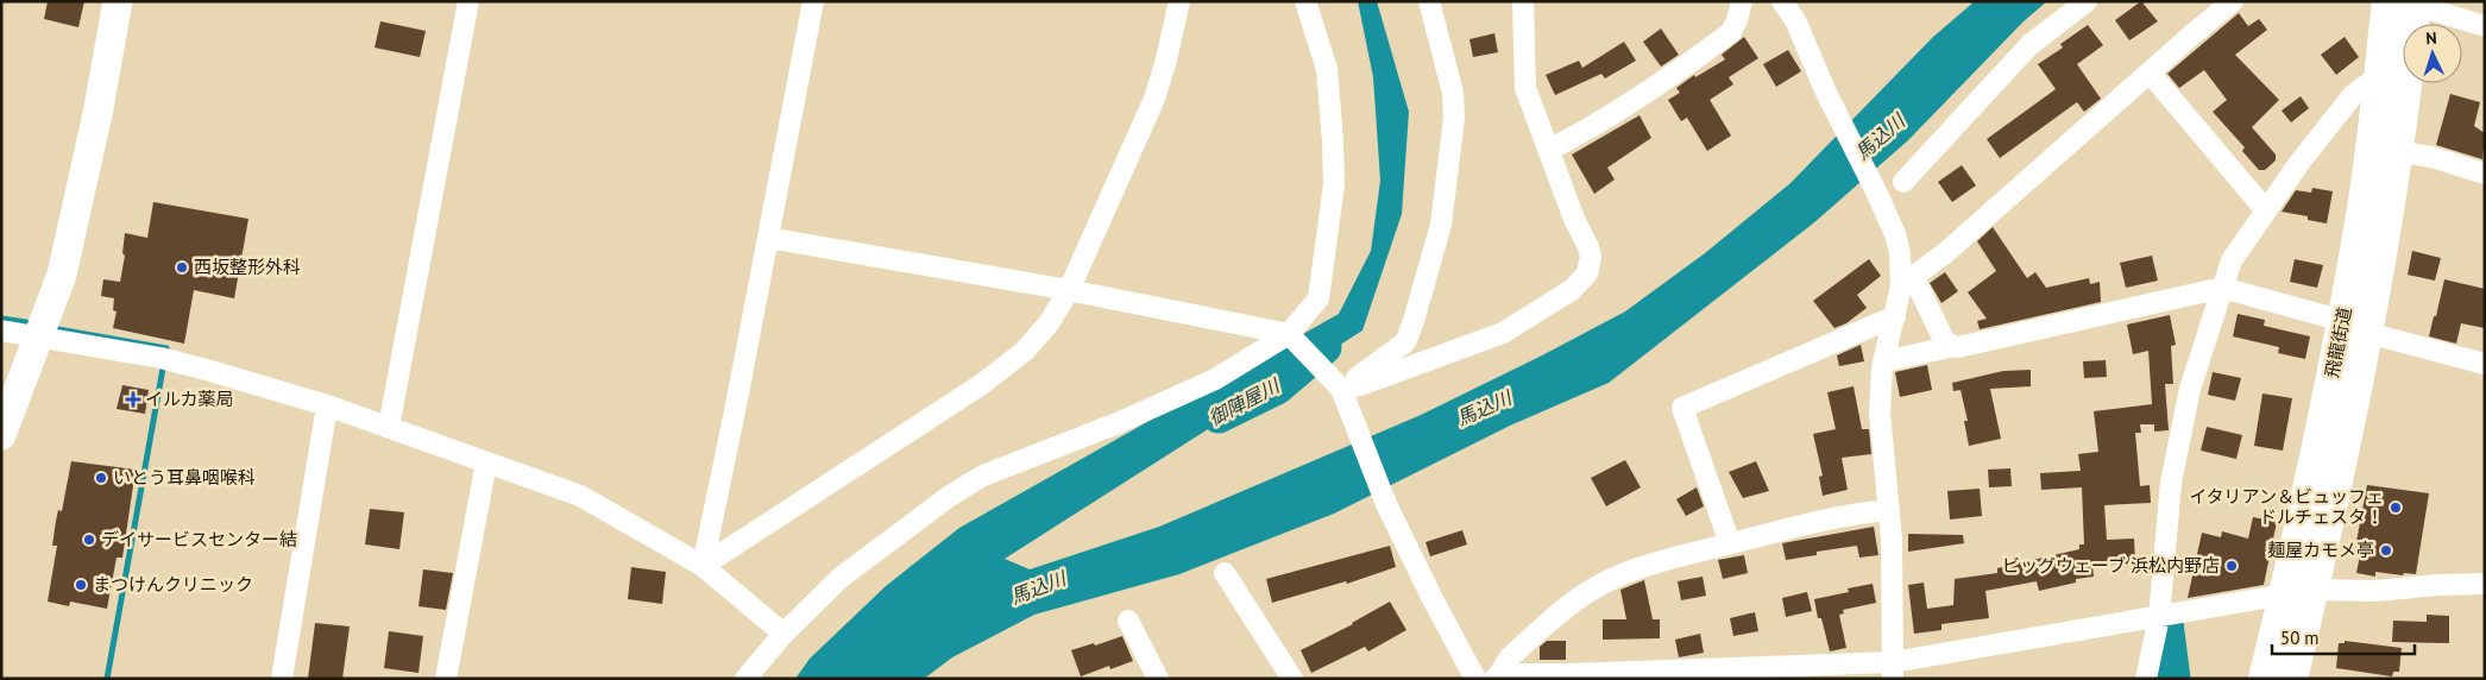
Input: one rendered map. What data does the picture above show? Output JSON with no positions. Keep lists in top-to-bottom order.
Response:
{
  "streets": {
    "highway": ["飛龍街道"]
  },
  "water": ["馬込川", "御陣屋川"],
  "places": {
    "other": [
      "西坂整形外科",
      "いとう耳鼻咽喉科",
      "イタリアン＆ビュッフェ ドルチェスタ！",
      "デイサービスセンター結",
      "麺屋カモメ亭",
      "ビッグウェーブ 浜松内野店",
      "まつけんクリニック"
    ],
    "health": ["イルカ薬局"]
  },
  "scale_bar": "50 m",
  "north": "top"
}
